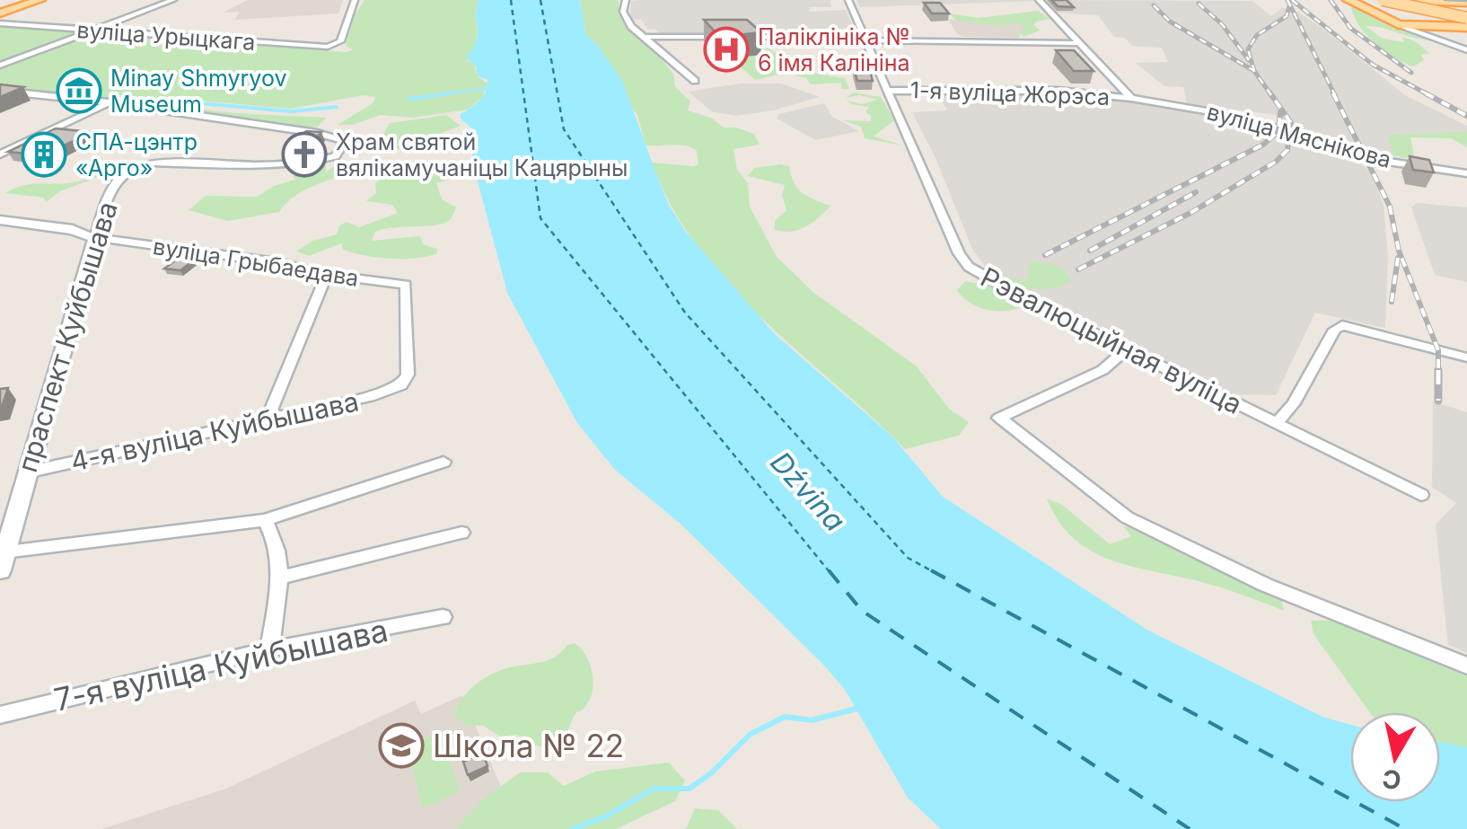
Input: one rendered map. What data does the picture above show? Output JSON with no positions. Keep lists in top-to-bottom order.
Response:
{
  "streets": {
    "street": [
      "вуліца Урыцкага",
      "1-я вуліца Жорэса",
      "вуліца Мяснікова",
      "вуліца Грыбаедава",
      "праспект Куйбышава",
      "Рэвалюцыйная вуліца",
      "4-я вуліца Куйбышава",
      "7-я вуліца Куйбышава"
    ]
  },
  "crossings": [
    ["1-я вуліца Жорэса", "вуліца Мяснікова"],
    ["1-я вуліца Жорэса", "Рэвалюцыйная вуліца"],
    ["вуліца Грыбаедава", "праспект Куйбышава"],
    ["вуліца Грыбаедава", "4-я вуліца Куйбышава"],
    ["праспект Куйбышава", "4-я вуліца Куйбышава"]
  ],
  "water": ["Dźvina"],
  "places": {
    "hospital": ["Паліклініка № 6 імя Калініна"],
    "museum": ["Minay Shmyryov Museum"],
    "building": ["СПА-цэнтр «Арго»"],
    "church": ["Храм святой вялікамучаніцы Кацярыны"],
    "school or university": ["Школа № 22"]
  },
  "north": "bottom"
}
